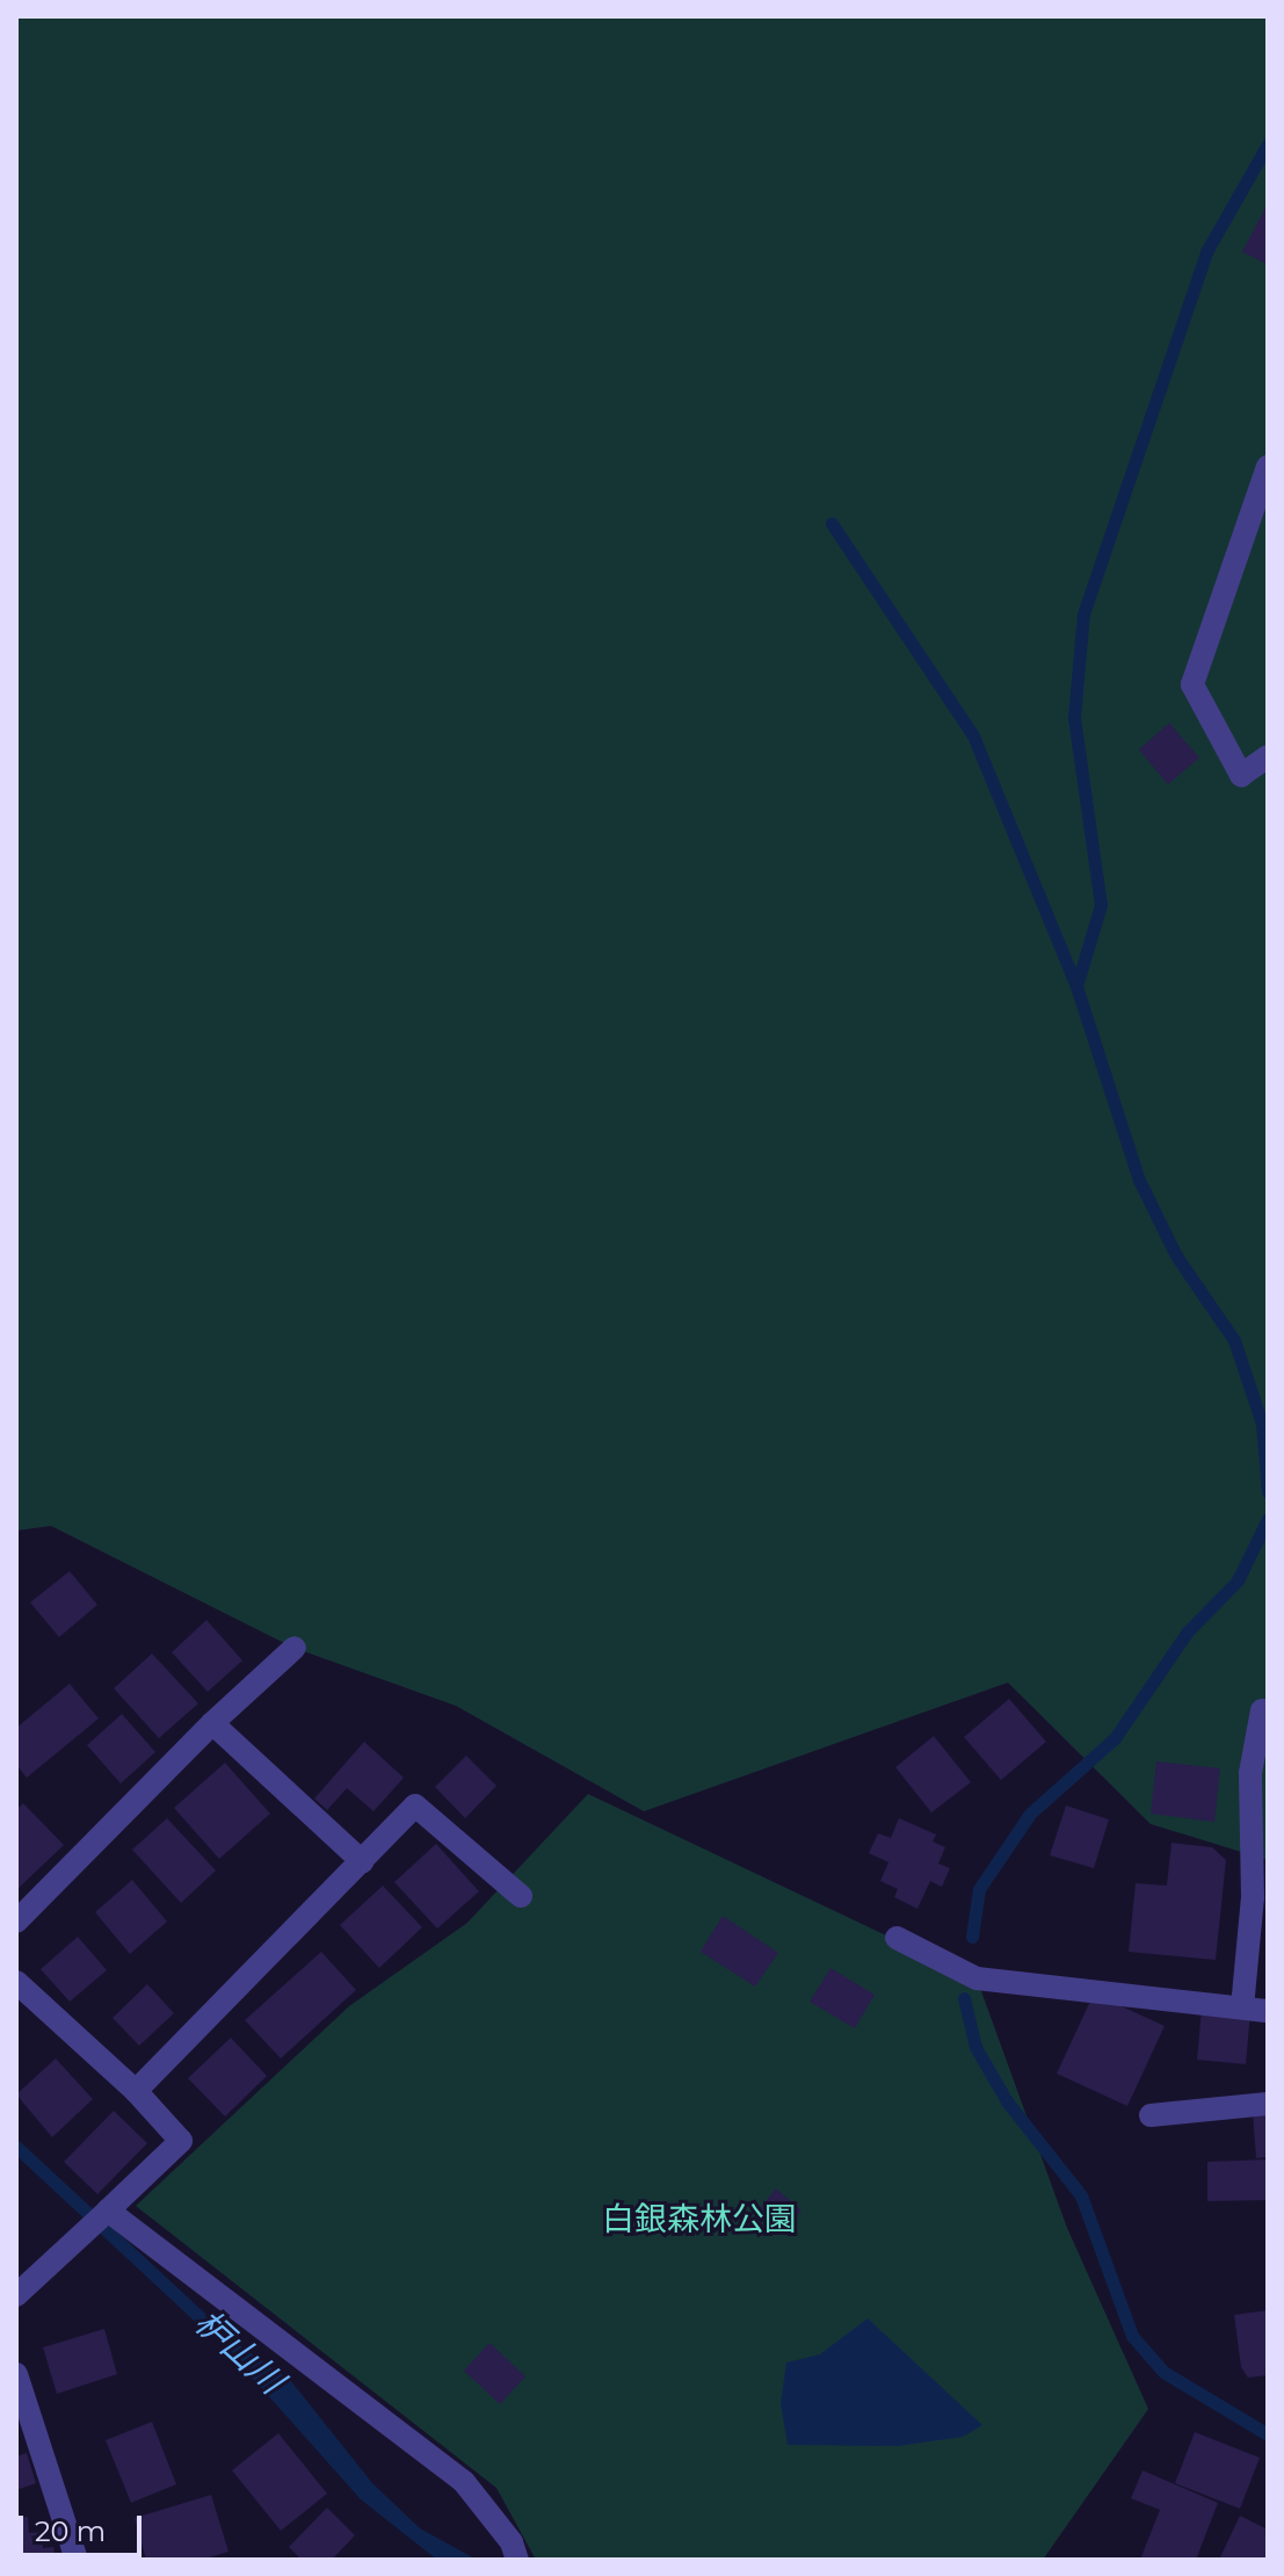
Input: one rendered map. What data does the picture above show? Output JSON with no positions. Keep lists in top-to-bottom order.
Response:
{
  "water": ["枦山川"],
  "parks": ["白銀森林公園"],
  "scale_bar": "20 m"
}
